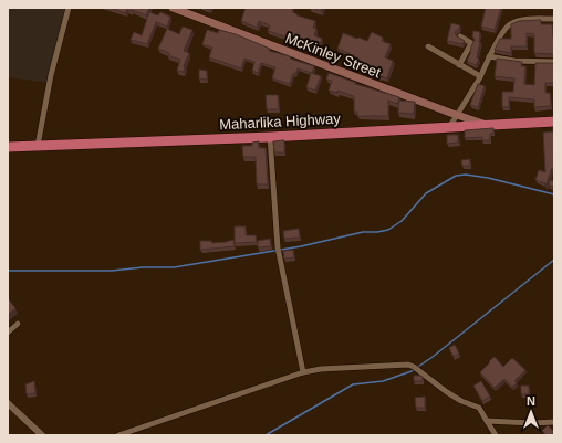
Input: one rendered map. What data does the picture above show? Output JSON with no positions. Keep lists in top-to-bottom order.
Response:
{
  "streets": {
    "highway": ["Maharlika Highway"],
    "main road": ["McKinley Street"]
  },
  "crossings": [
    ["McKinley Street", "Maharlika Highway"]
  ],
  "north": "top"
}
